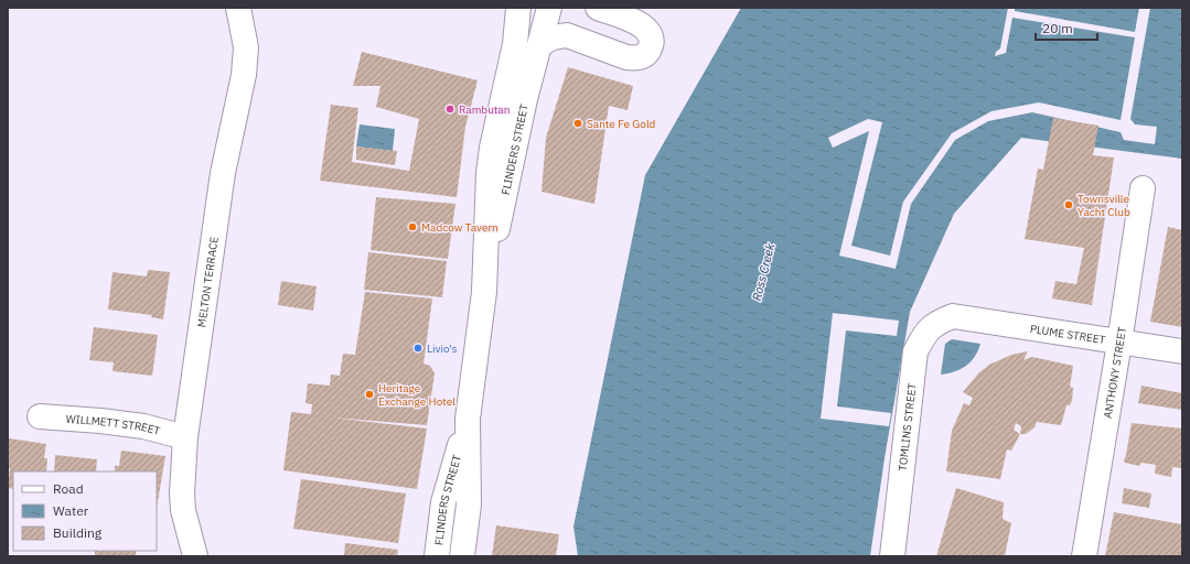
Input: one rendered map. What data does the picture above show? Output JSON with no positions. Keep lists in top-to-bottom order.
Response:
{
  "streets": {
    "street": [
      "FLINDERS STREET",
      "MELTON TERRACE",
      "PLUME STREET",
      "ANTHONY STREET",
      "WILLMETT STREET",
      "TOMLINS STREET"
    ]
  },
  "crossings": [
    ["MELTON TERRACE", "WILLMETT STREET"],
    ["PLUME STREET", "ANTHONY STREET"],
    ["PLUME STREET", "TOMLINS STREET"]
  ],
  "water": ["Ross Creek"],
  "places": [
    "Rambutan",
    "Sante Fe Gold",
    "Townsville Yacht Club",
    "Madcow Tavern",
    "Livio's",
    "Heritage Exchange Hotel"
  ],
  "legend": ["Road", "Water", "Building"],
  "scale_bar": "20 m"
}
